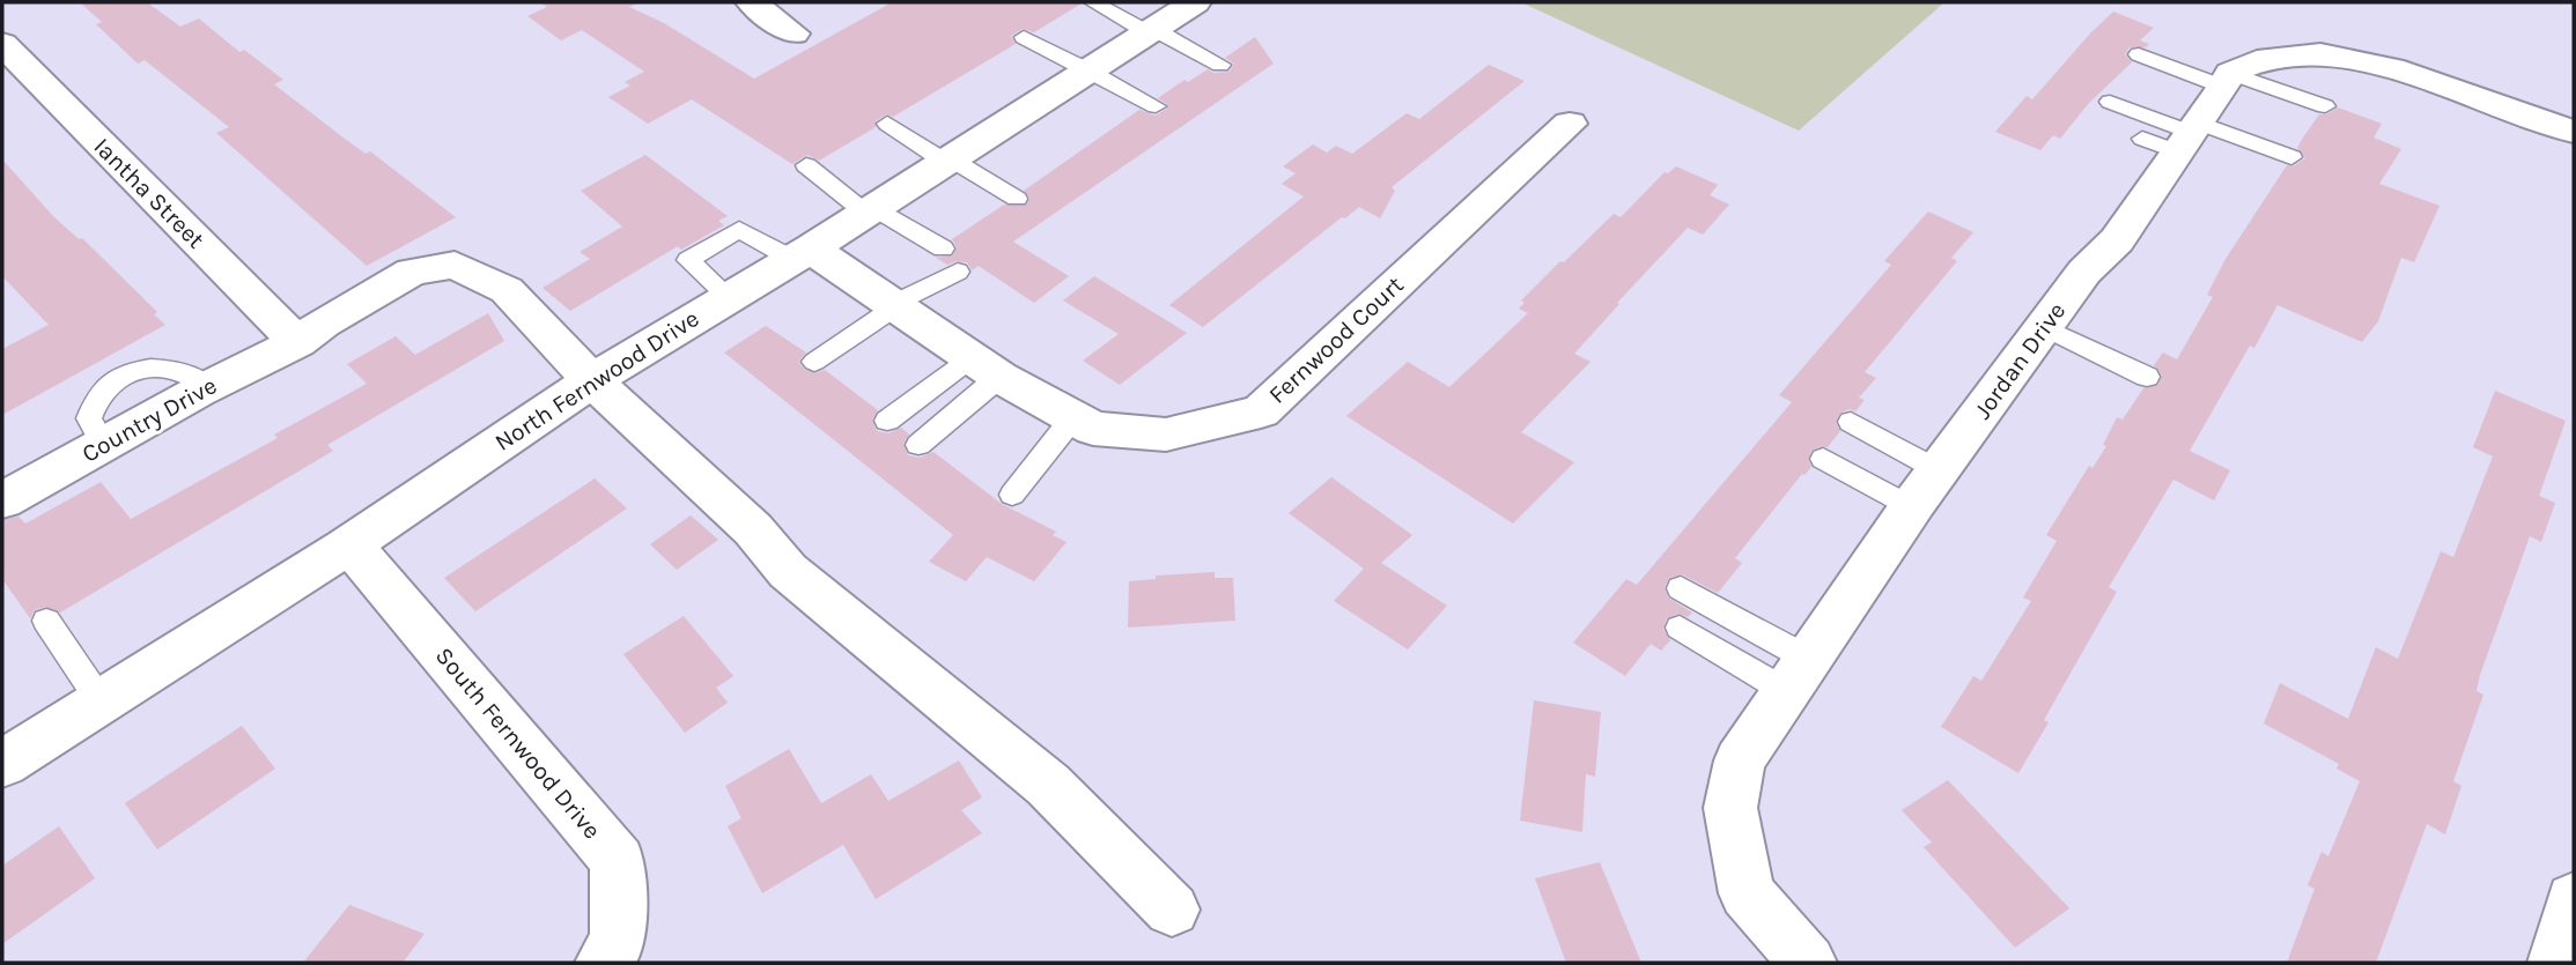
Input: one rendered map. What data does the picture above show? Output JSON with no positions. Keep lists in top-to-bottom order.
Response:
{
  "streets": {
    "street": [
      "Iantha Street",
      "Fernwood Court",
      "Jordan Drive",
      "North Fernwood Drive",
      "Country Drive",
      "South Fernwood Drive"
    ]
  },
  "crossings": [
    ["Iantha Street", "Country Drive"],
    ["Fernwood Court", "North Fernwood Drive"],
    ["North Fernwood Drive", "Country Drive"],
    ["North Fernwood Drive", "South Fernwood Drive"]
  ]
}
